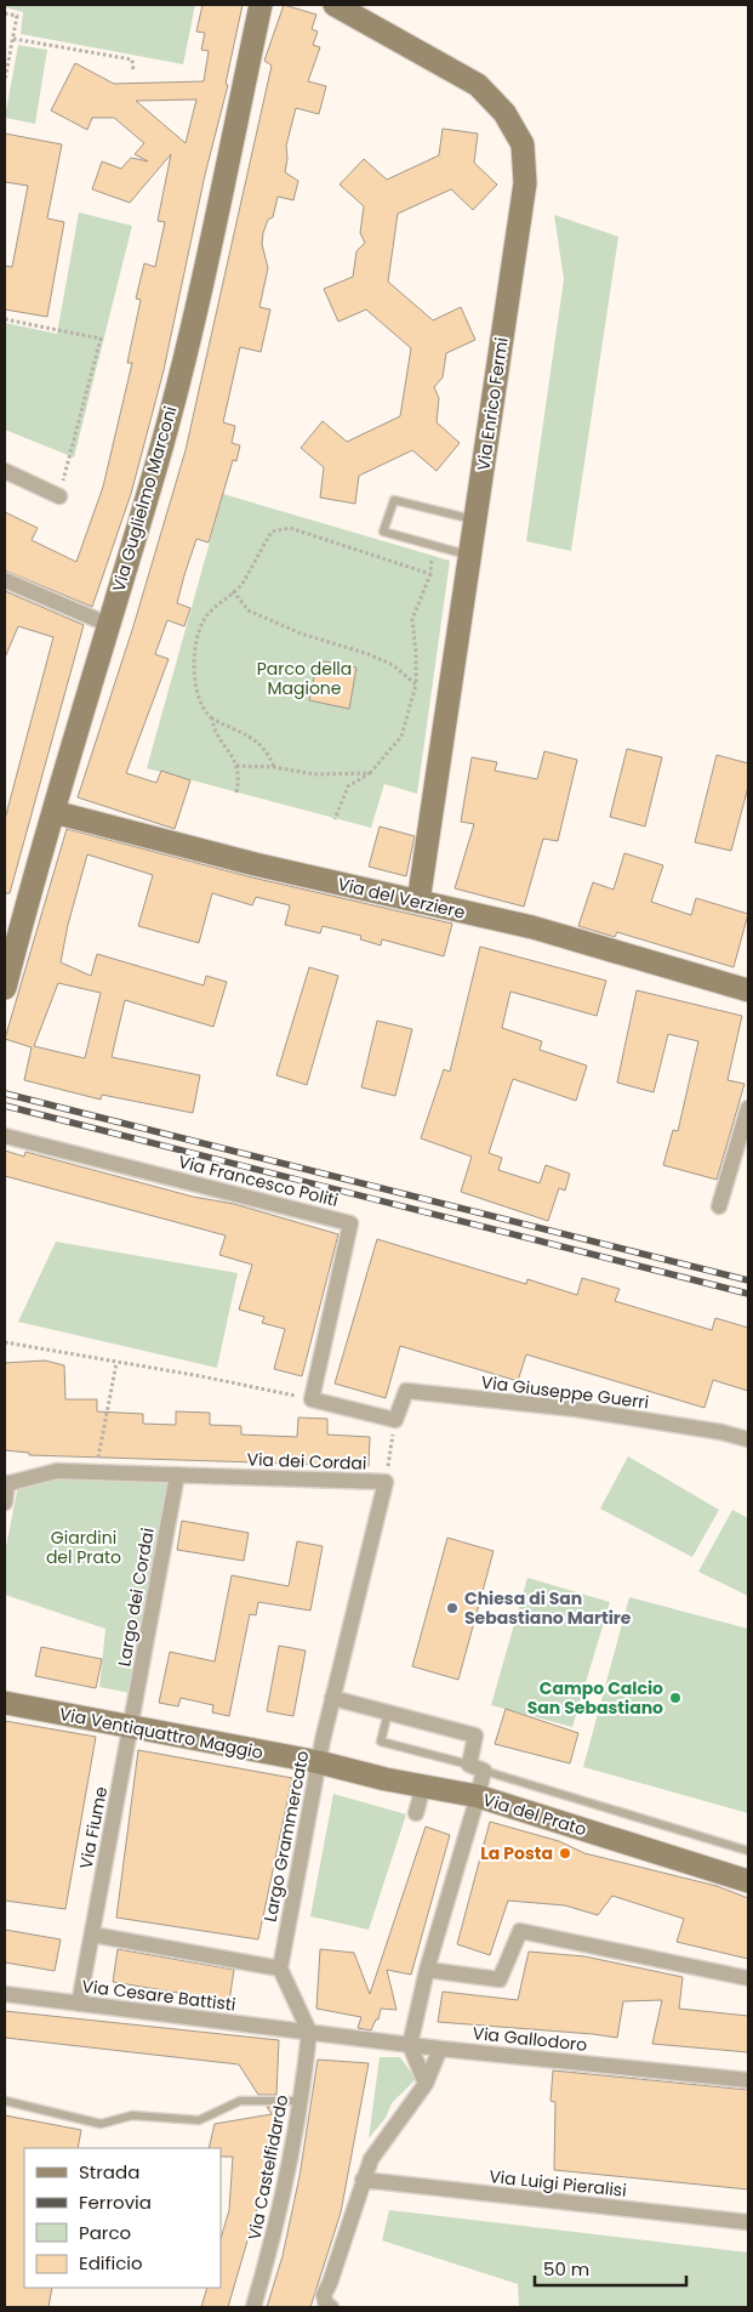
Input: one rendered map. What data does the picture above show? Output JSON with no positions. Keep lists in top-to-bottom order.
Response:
{
  "streets": {
    "street": [
      "Via Enrico Fermi",
      "Via Guglielmo Marconi",
      "Via del Verziere",
      "Via Francesco Politi",
      "Via Giuseppe Guerri",
      "Via dei Cordai",
      "Largo dei Cordai",
      "Via Ventiquattro Maggio",
      "Via del Prato",
      "Via Fiume",
      "Largo Grammercato",
      "Via Cesare Battisti",
      "Via Gallodoro",
      "Via Castelfidardo",
      "Via Luigi Pieralisi"
    ]
  },
  "crossings": [
    ["Via Enrico Fermi", "Via del Verziere"],
    ["Via Guglielmo Marconi", "Via del Verziere"],
    ["Via dei Cordai", "Largo dei Cordai"],
    ["Via dei Cordai", "Largo Grammercato"],
    ["Largo dei Cordai", "Via Ventiquattro Maggio"],
    ["Largo dei Cordai", "Via Fiume"],
    ["Via Ventiquattro Maggio", "Via del Prato"],
    ["Via Ventiquattro Maggio", "Via Fiume"],
    ["Via Ventiquattro Maggio", "Largo Grammercato"],
    ["Via del Prato", "Largo Grammercato"],
    ["Via Fiume", "Via Cesare Battisti"],
    ["Via Cesare Battisti", "Via Gallodoro"],
    ["Via Cesare Battisti", "Via Castelfidardo"],
    ["Via Gallodoro", "Via Castelfidardo"]
  ],
  "parks": ["Parco della Magione", "Giardini del Prato"],
  "places": ["Chiesa di San Sebastiano Martire", "Campo Calcio San Sebastiano", "La Posta"],
  "legend": [
    "Strada",
    "Ferrovia",
    "Parco",
    "Edificio"
  ],
  "scale_bar": "50 m"
}
